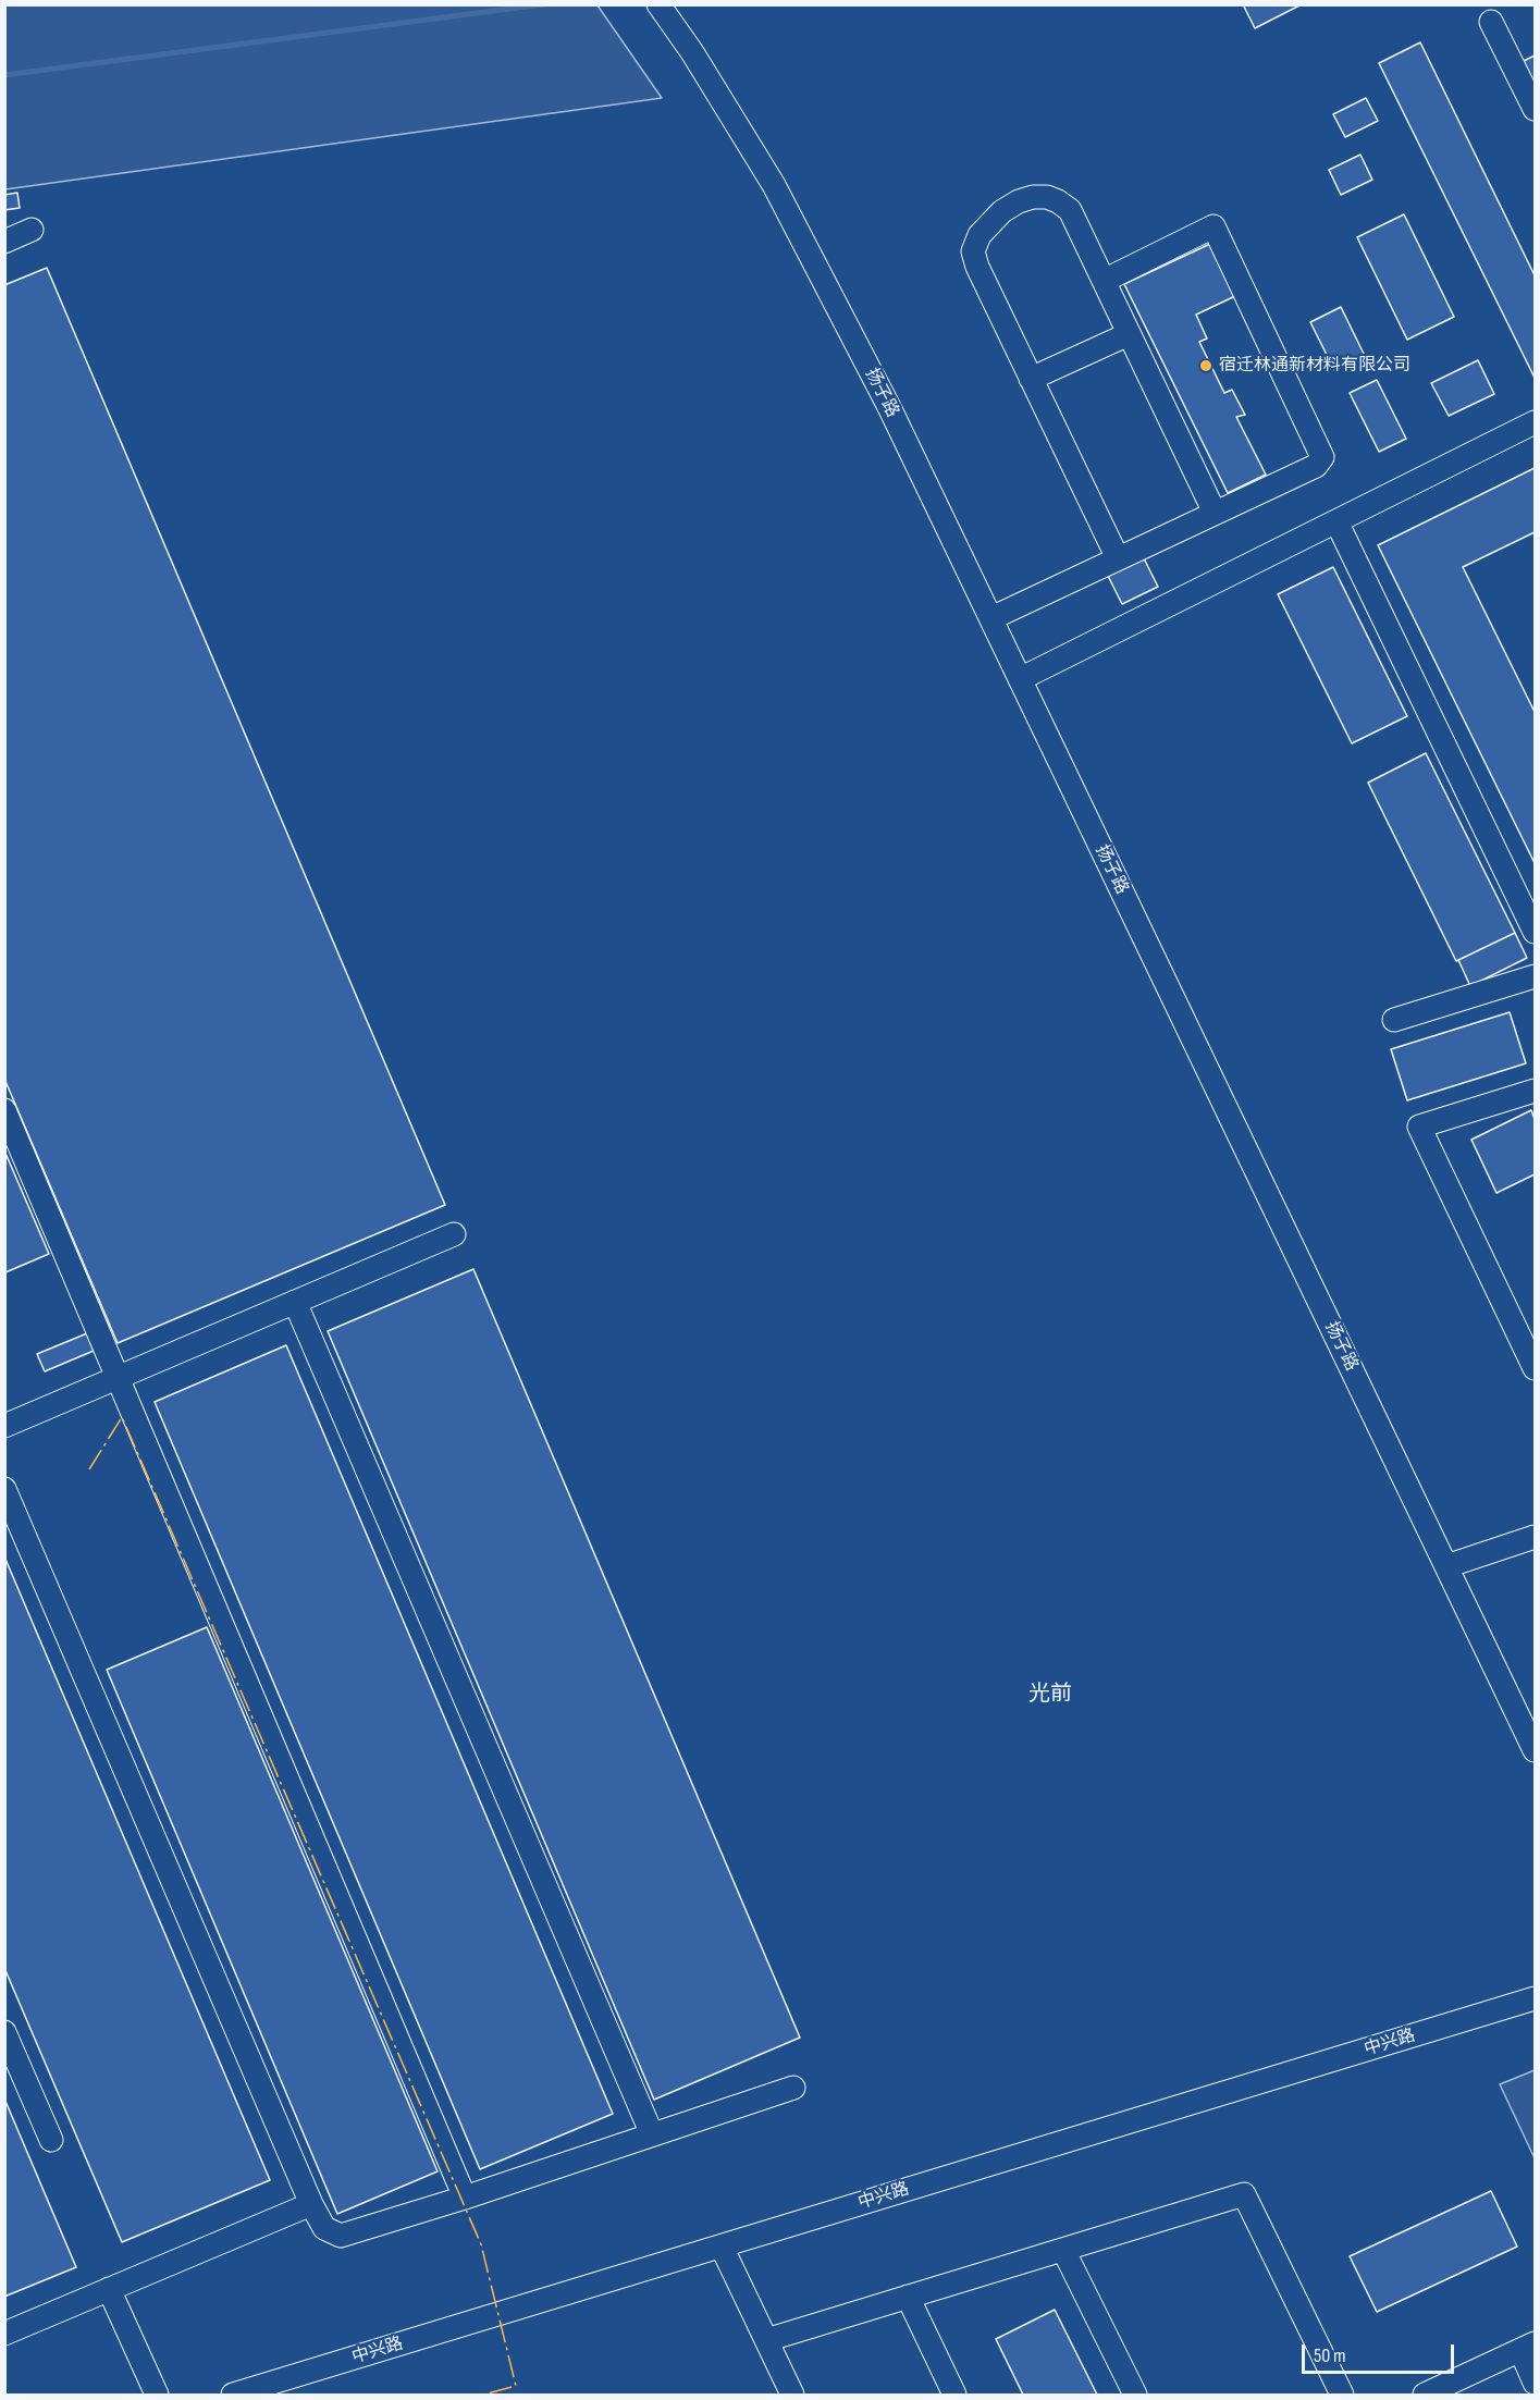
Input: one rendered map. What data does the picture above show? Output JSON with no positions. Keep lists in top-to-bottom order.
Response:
{
  "streets": {
    "street": ["扬子路", "中兴路"]
  },
  "districts": ["光前"],
  "places": ["宿迁林通新材料有限公司"],
  "scale_bar": "50 m"
}
